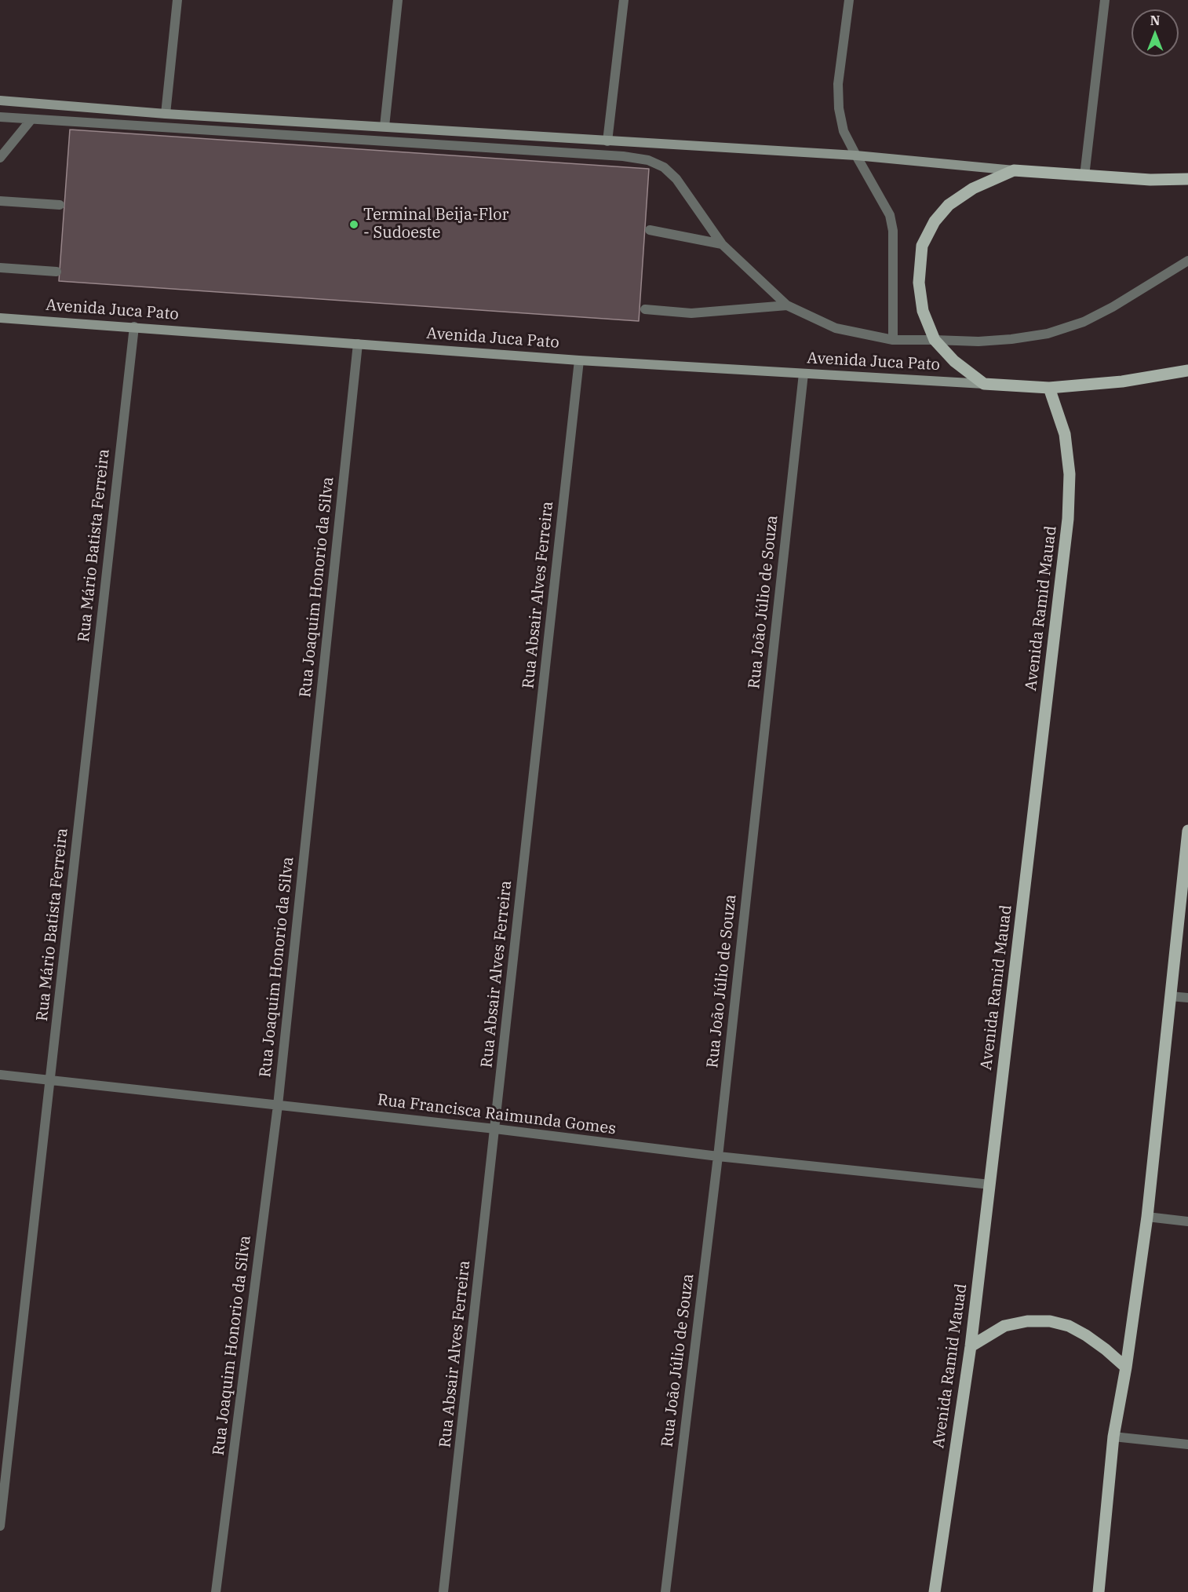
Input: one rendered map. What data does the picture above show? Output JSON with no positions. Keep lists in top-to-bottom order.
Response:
{
  "streets": {
    "main road": ["Avenida Ramid Mauad"],
    "street": [
      "Avenida Juca Pato",
      "Rua Mário Batista Ferreira",
      "Rua Joaquim Honorio da Silva",
      "Rua Absair Alves Ferreira",
      "Rua João Júlio de Souza",
      "Rua Francisca Raimunda Gomes"
    ]
  },
  "crossings": [
    ["Avenida Juca Pato", "Rua Mário Batista Ferreira"],
    ["Avenida Juca Pato", "Rua Joaquim Honorio da Silva"],
    ["Avenida Juca Pato", "Rua Absair Alves Ferreira"],
    ["Avenida Juca Pato", "Rua João Júlio de Souza"],
    ["Rua Mário Batista Ferreira", "Rua Francisca Raimunda Gomes"],
    ["Rua Joaquim Honorio da Silva", "Rua Francisca Raimunda Gomes"],
    ["Rua Absair Alves Ferreira", "Rua Francisca Raimunda Gomes"],
    ["Rua João Júlio de Souza", "Rua Francisca Raimunda Gomes"],
    ["Avenida Ramid Mauad", "Rua Francisca Raimunda Gomes"]
  ],
  "places": ["Terminal Beija-Flor - Sudoeste"],
  "north": "top"
}
